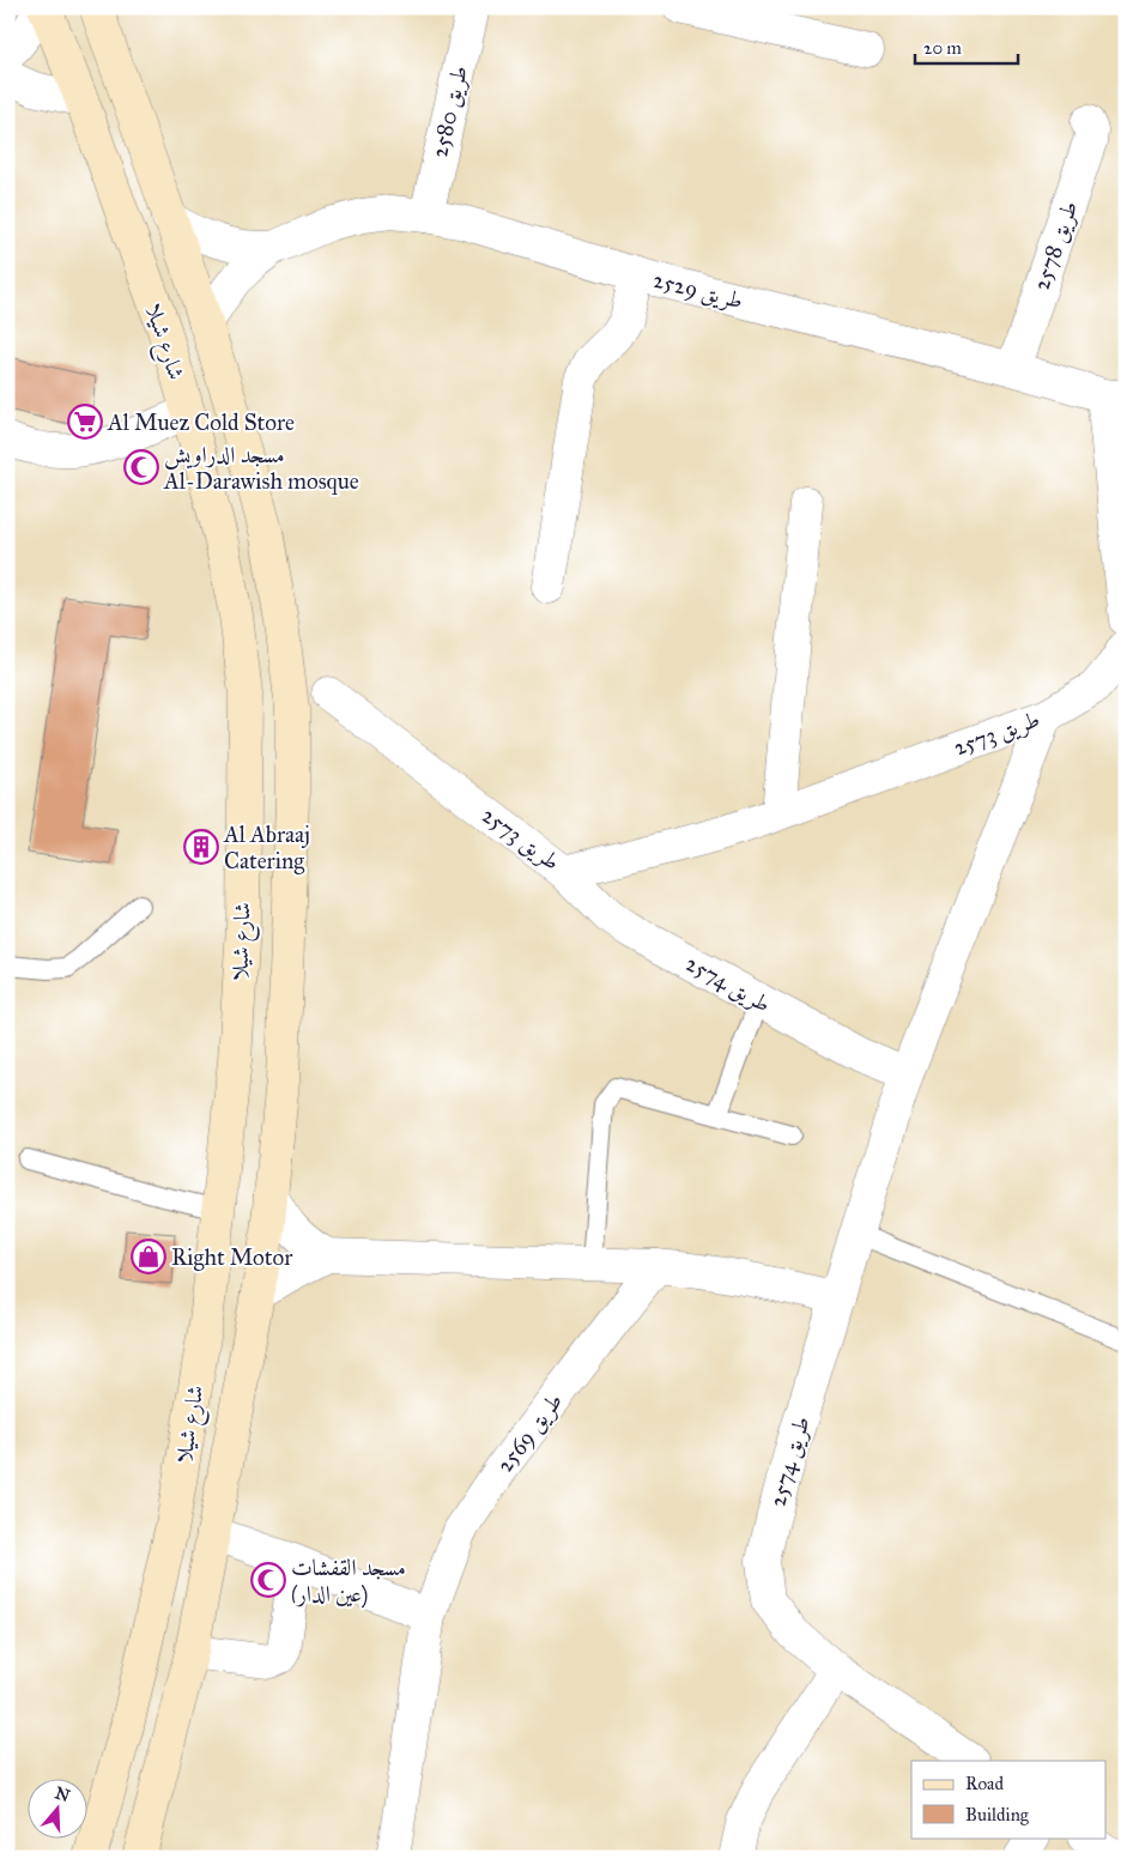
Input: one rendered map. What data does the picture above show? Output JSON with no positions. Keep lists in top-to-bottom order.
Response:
{
  "streets": {
    "main road": ["شارع شيلا"],
    "street": [
      "طريق 2580",
      "طريق 2578",
      "طريق 2529",
      "طريق 2573",
      "طريق 2574",
      "طريق 2569"
    ]
  },
  "crossings": [
    ["طريق 2580", "طريق 2529"],
    ["طريق 2578", "طريق 2529"],
    ["طريق 2529", "شارع شيلا"],
    ["طريق 2573", "طريق 2574"]
  ],
  "places": {
    "supermarket": ["Al Muez Cold Store"],
    "mosque": ["مسجد الدراويش Al-Darawish mosque", "مسجد القفشات (عين الدار)"],
    "building": ["Al Abraaj Catering"],
    "shop": ["Right Motor"]
  },
  "legend": ["Road", "Building"],
  "scale_bar": "20 m",
  "north": "top"
}
